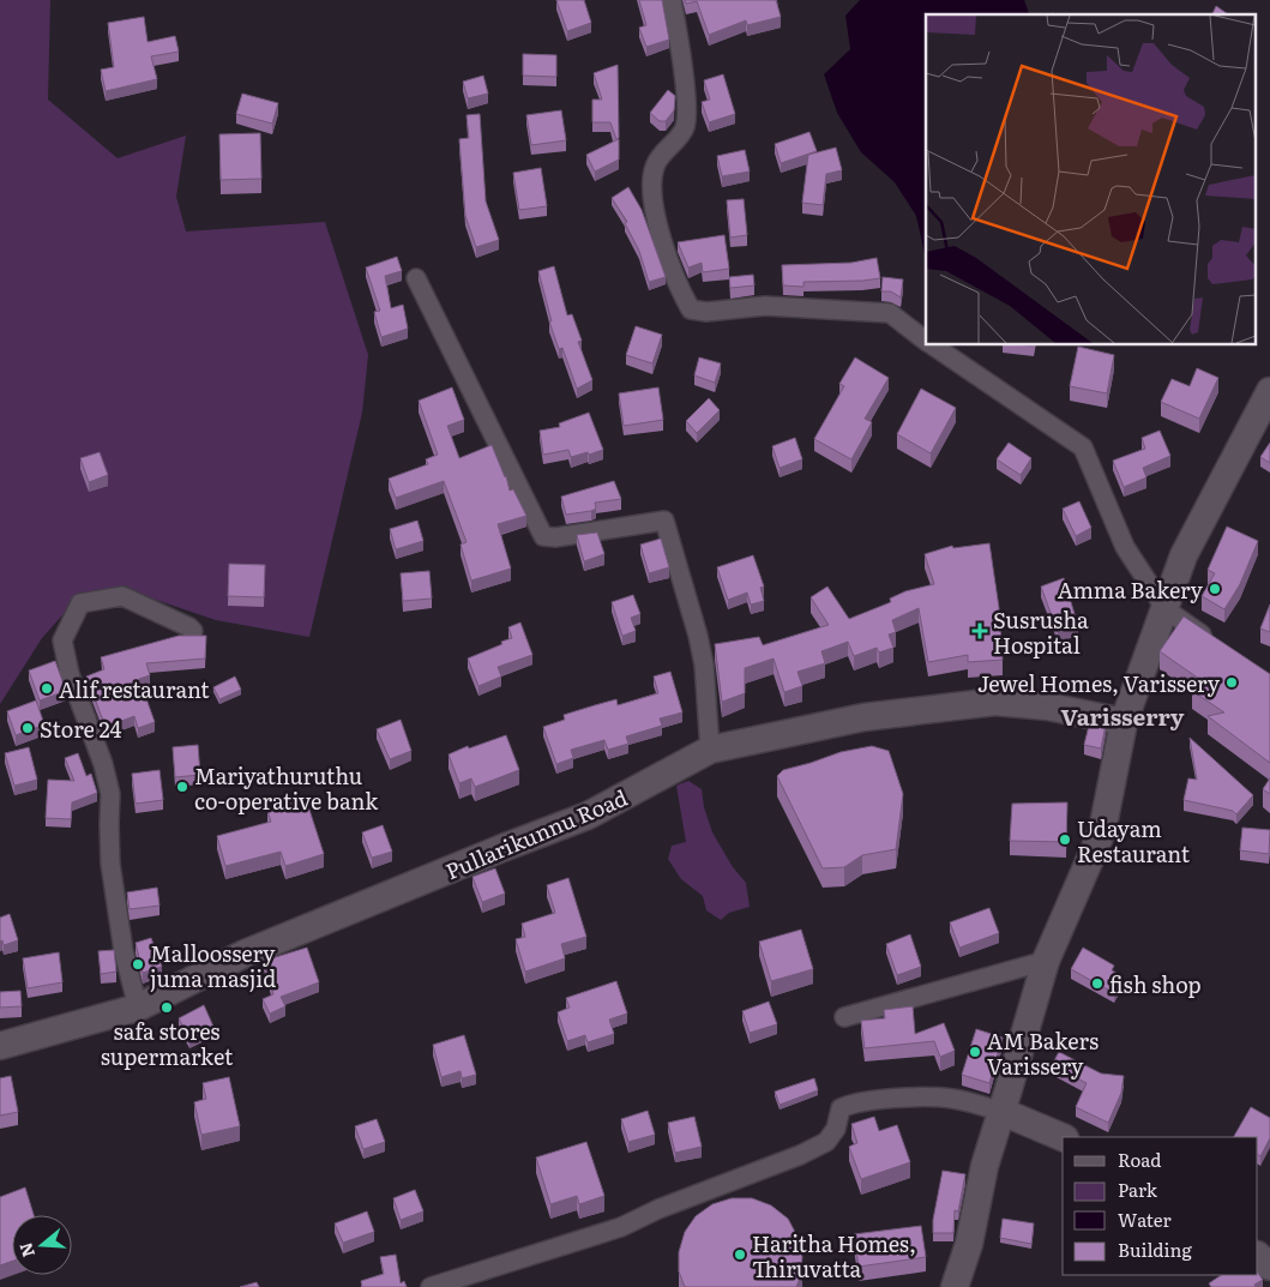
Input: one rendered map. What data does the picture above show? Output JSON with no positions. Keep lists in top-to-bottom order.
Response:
{
  "streets": {
    "main road": ["Pullarikunnu Road"]
  },
  "districts": ["Varisserry"],
  "places": {
    "other": [
      "Amma Bakery",
      "Jewel Homes, Varissery",
      "Alif restaurant",
      "Store 24",
      "Mariyathuruthu co-operative bank",
      "Udayam Restaurant",
      "Malloossery juma masjid",
      "fish shop",
      "safa stores supermarket",
      "AM Bakers Varissery",
      "Haritha Homes, Thiruvatta"
    ],
    "health": ["Susrusha Hospital"]
  },
  "legend": [
    "Road",
    "Park",
    "Water",
    "Building"
  ],
  "north": "left"
}
